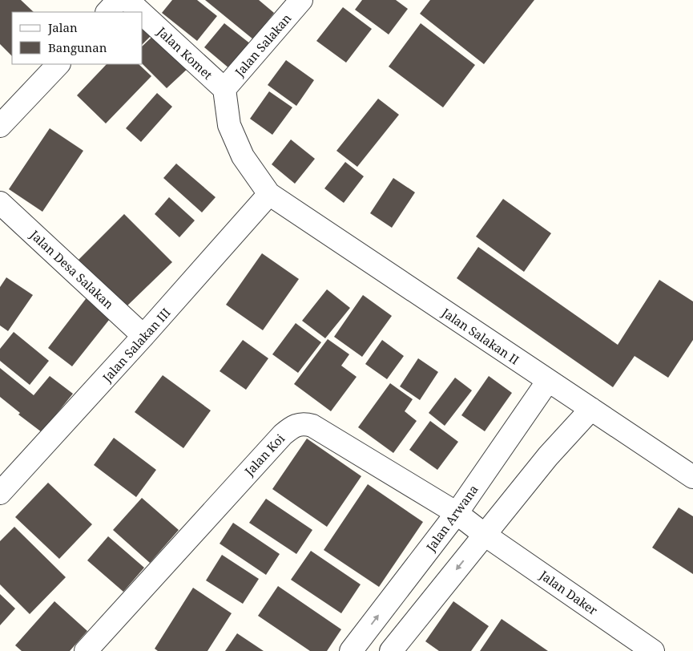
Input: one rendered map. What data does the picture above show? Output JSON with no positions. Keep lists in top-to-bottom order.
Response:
{
  "streets": {
    "street": [
      "Jalan Salakan",
      "Jalan Komet",
      "Jalan Desa Salakan",
      "Jalan Salakan II",
      "Jalan Salakan III",
      "Jalan Koi",
      "Jalan Arwana",
      "Jalan Daker"
    ]
  },
  "crossings": [
    ["Jalan Salakan", "Jalan Komet"],
    ["Jalan Desa Salakan", "Jalan Salakan III"],
    ["Jalan Salakan II", "Jalan Salakan III"],
    ["Jalan Salakan II", "Jalan Arwana"],
    ["Jalan Koi", "Jalan Arwana"],
    ["Jalan Koi", "Jalan Daker"]
  ],
  "legend": ["Jalan", "Bangunan"]
}
